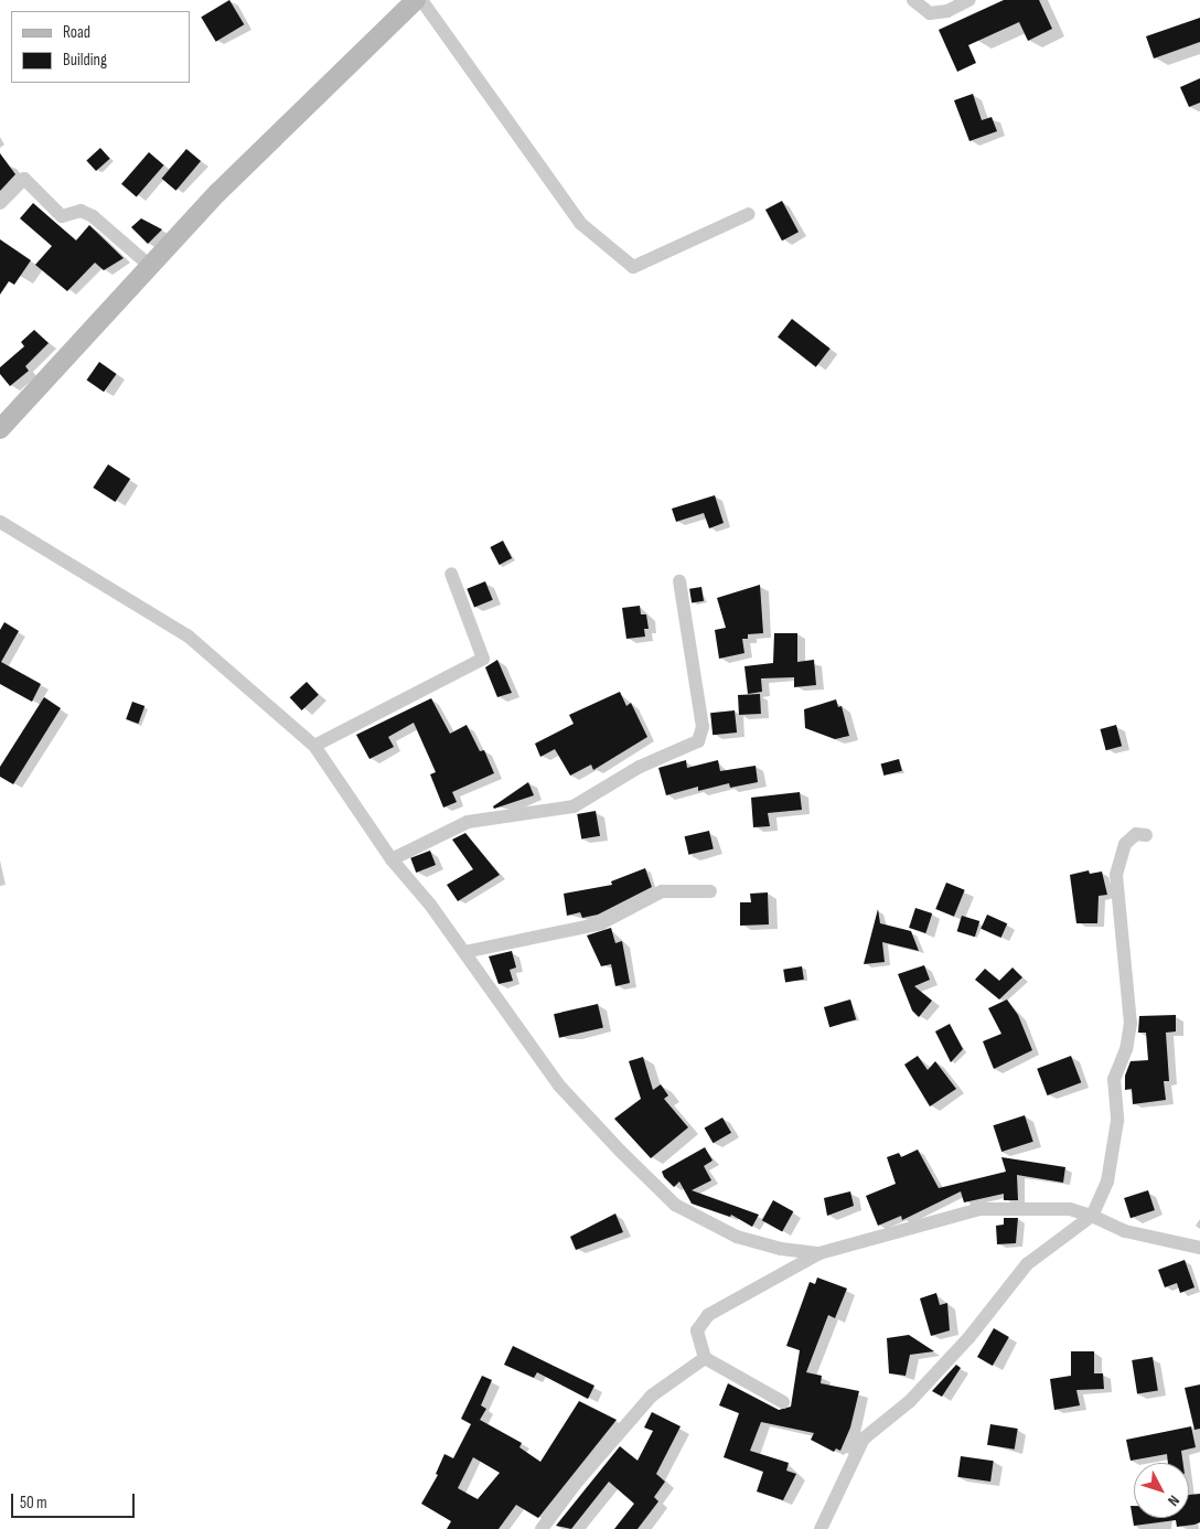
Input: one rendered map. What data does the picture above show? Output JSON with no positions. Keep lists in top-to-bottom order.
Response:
{
  "legend": ["Road", "Building"],
  "scale_bar": "50 m",
  "north": "bottom right"
}
